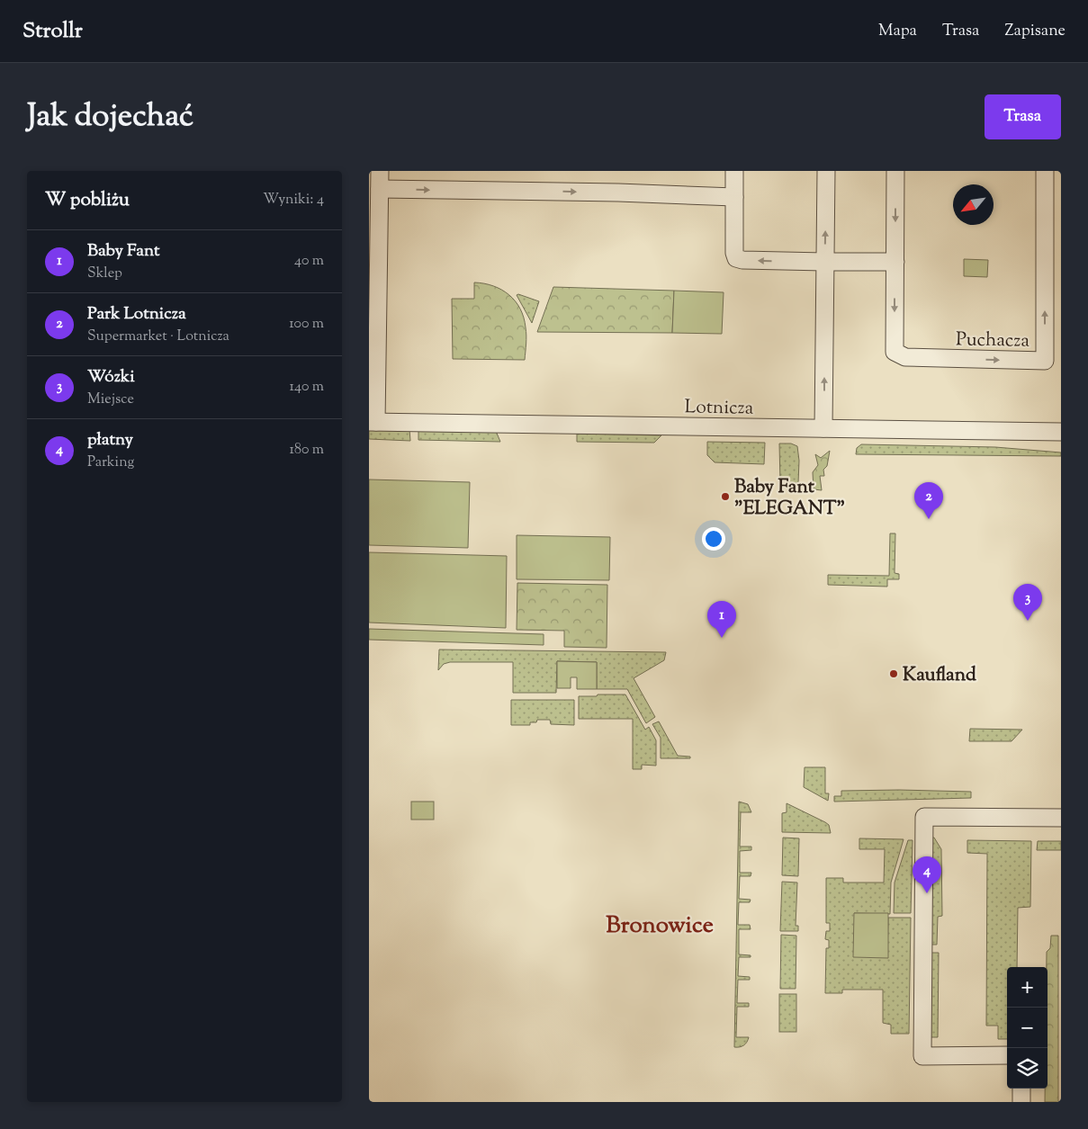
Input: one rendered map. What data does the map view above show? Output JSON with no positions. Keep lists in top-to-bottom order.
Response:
{
  "streets": {
    "street": ["Puchacza", "Lotnicza"]
  },
  "districts": ["Bronowice"],
  "places": ["Baby Fant \"ELEGANT\"", "Kaufland"],
  "north": "bottom left",
  "page": {
    "header": "Strollr",
    "nav": ["Mapa", "Trasa", "Zapisane"],
    "title": "Jak dojechać",
    "buttons": "Trasa",
    "heading": ["W pobliżu", "Wyniki: 4"],
    "list": [
      {
        "mark": "1",
        "name": "Baby Fant",
        "note": "Sklep",
        "value": "40 m"
      },
      {
        "mark": "2",
        "name": "Park Lotnicza",
        "note": "Supermarket · Lotnicza",
        "value": "100 m"
      },
      {
        "mark": "3",
        "name": "Wózki",
        "note": "Miejsce",
        "value": "140 m"
      },
      {
        "mark": "4",
        "name": "płatny",
        "note": "Parking",
        "value": "180 m"
      }
    ],
    "pins": [
      "2",
      "3",
      "1",
      "4"
    ],
    "map_buttons": ["+", "−"]
  }
}
